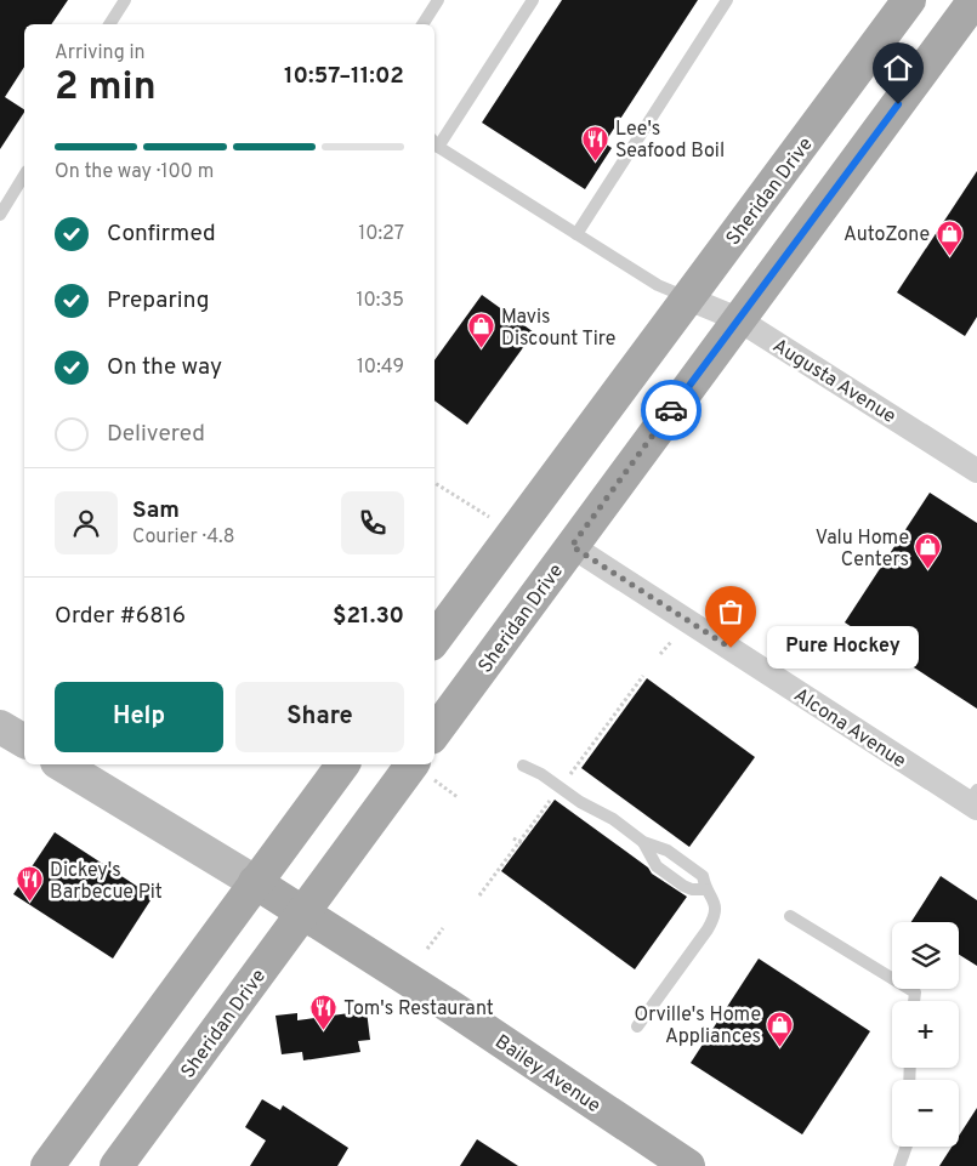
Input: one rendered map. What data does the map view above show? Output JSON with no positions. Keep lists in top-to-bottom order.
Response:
{
  "streets": {
    "main road": ["Sheridan Drive", "Bailey Avenue"],
    "street": ["Augusta Avenue", "Alcona Avenue"]
  },
  "crossings": [
    ["Sheridan Drive", "Augusta Avenue"],
    ["Sheridan Drive", "Alcona Avenue"],
    ["Sheridan Drive", "Bailey Avenue"]
  ],
  "places": {
    "restaurant": ["Lee's Seafood Boil", "Dickey's Barbecue Pit", "Tom's Restaurant"],
    "shop": [
      "AutoZone",
      "Mavis Discount Tire",
      "Valu Home Centers",
      "Orville's Home Appliances"
    ],
    "other": ["Pure Hockey"]
  },
  "page": {
    "heading": ["2 min", "Arriving in", "10:57–11:02"],
    "panel": [
      "Sam",
      "Courier · 4.8",
      "Order #6816",
      "$21.30"
    ],
    "bar": "On the way · 100 m",
    "list": [
      ["Confirmed", "10:27"],
      ["Preparing", "10:35"],
      ["On the way", "10:49"],
      "Delivered"
    ],
    "bubble": "Pure Hockey",
    "buttons": ["Help", "Share"],
    "map_buttons": ["+", "−"]
  }
}
